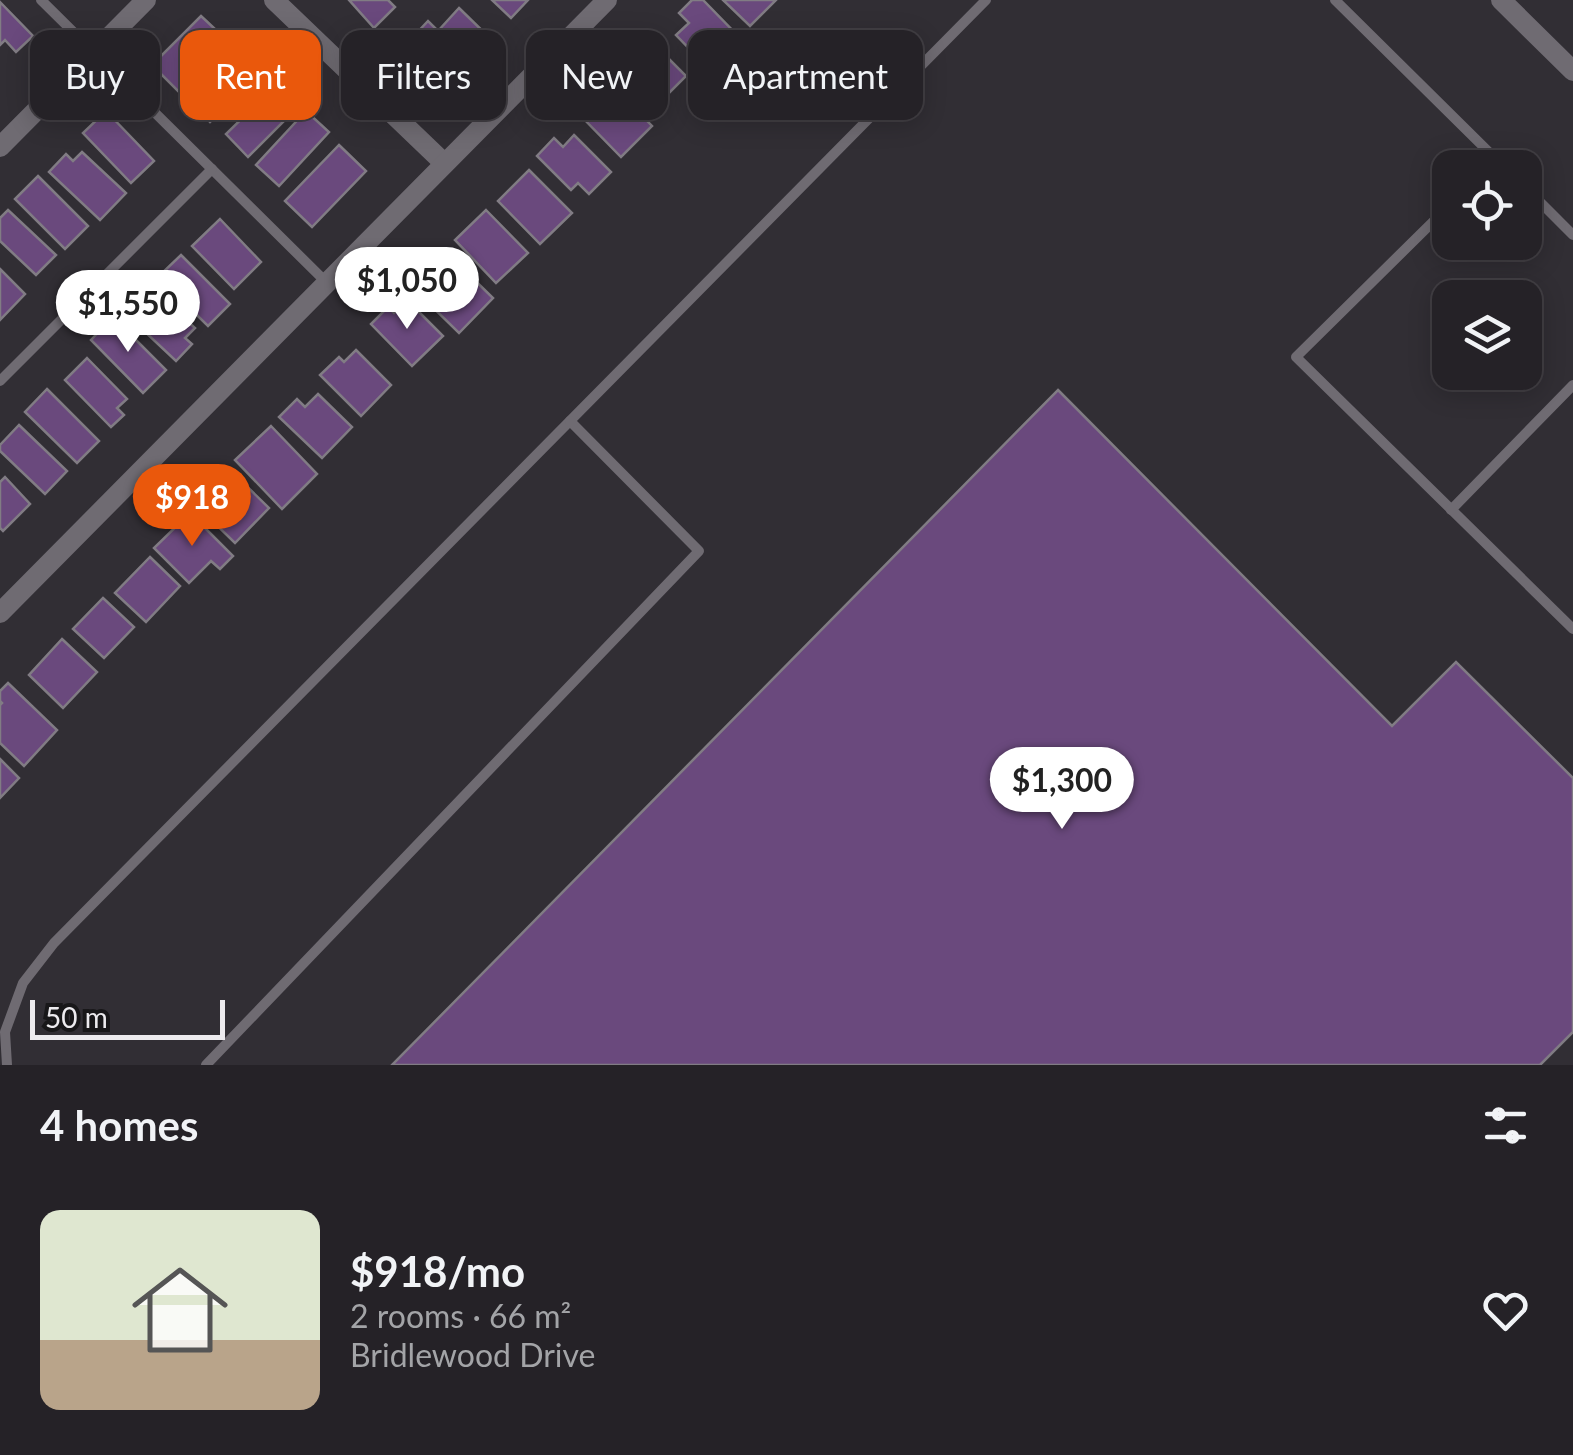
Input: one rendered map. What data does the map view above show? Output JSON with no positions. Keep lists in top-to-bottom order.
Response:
{
  "scale_bar": "50 m",
  "page": {
    "chip": [
      "Buy",
      "Rent",
      "Filters",
      "New",
      "Apartment"
    ],
    "price": [
      "$1,050",
      "$1,550",
      "$918",
      "$1,300"
    ],
    "scale": "50 m",
    "heading": "4 homes",
    "list": [
      {
        "name": "$918/mo",
        "note": "2 rooms · 66 m² · Bridlewood Drive"
      }
    ]
  }
}
